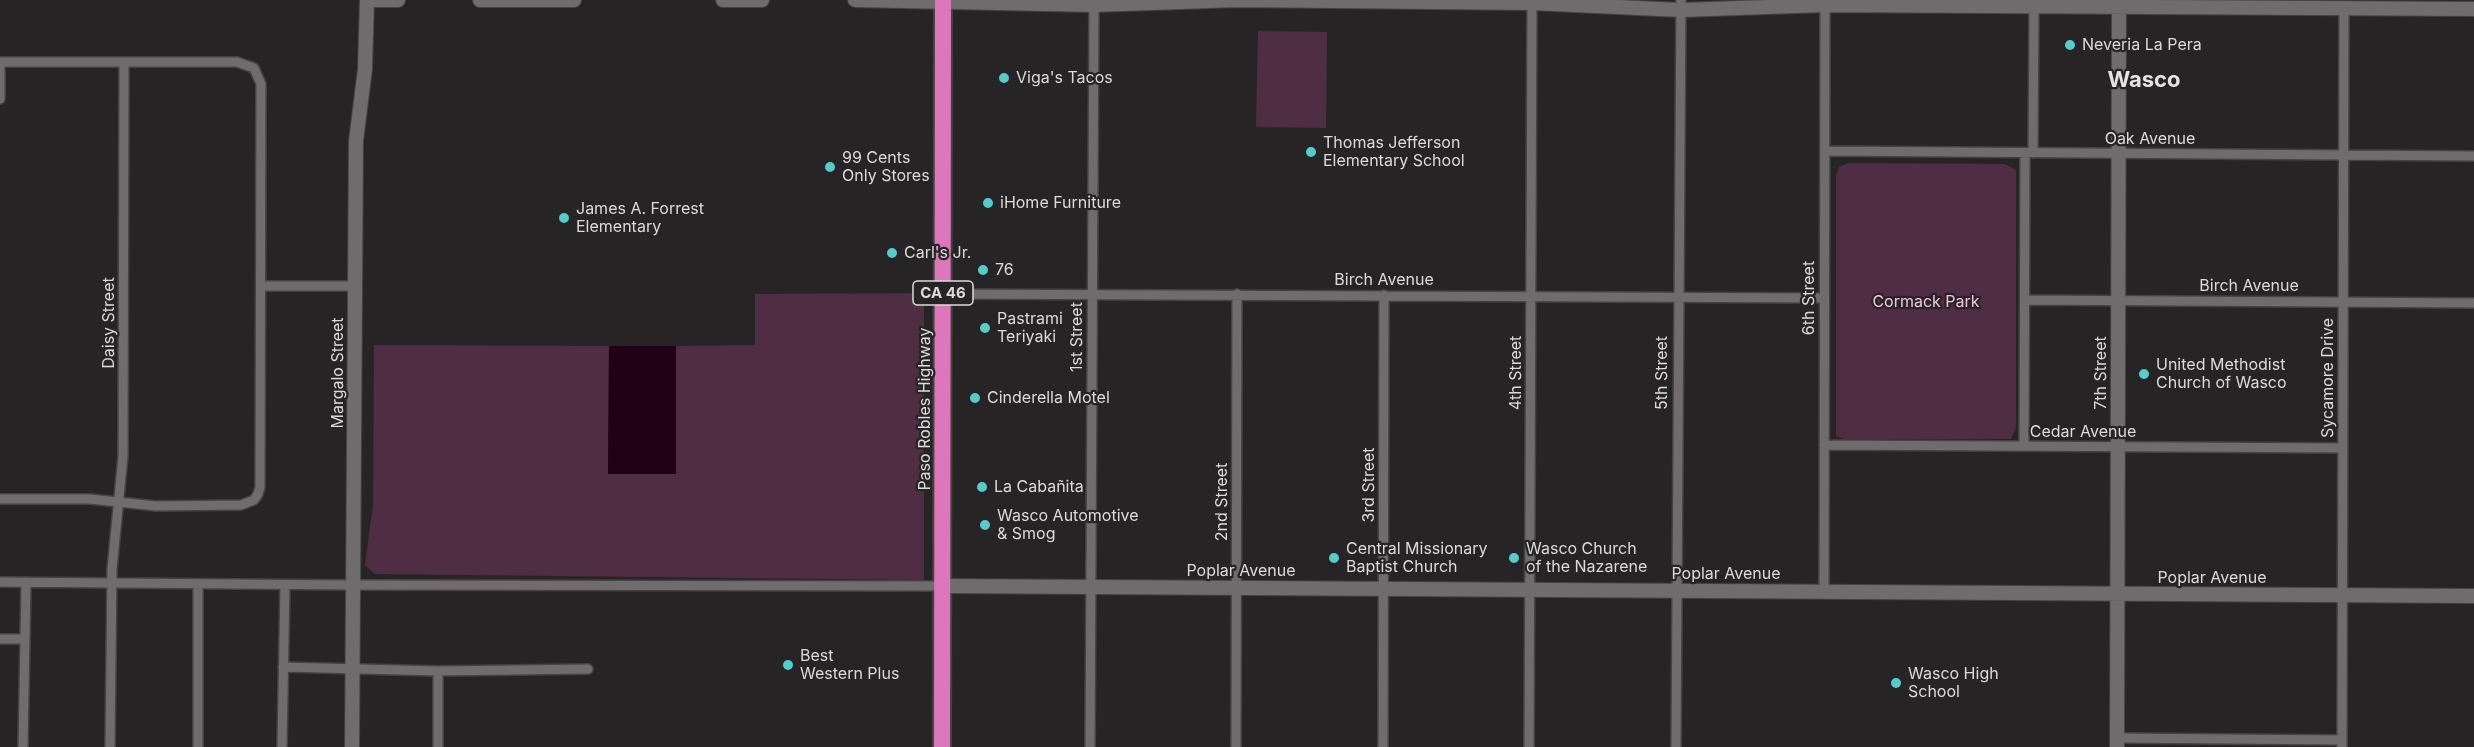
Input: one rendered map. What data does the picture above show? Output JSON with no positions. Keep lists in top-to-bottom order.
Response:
{
  "streets": {
    "highway": ["CA 46", "Paso Robles Highway"],
    "main road": ["Margalo Street", "7th Street", "Poplar Avenue"],
    "street": [
      "Oak Avenue",
      "Birch Avenue",
      "6th Street",
      "Daisy Street",
      "1st Street",
      "4th Street",
      "5th Street",
      "Sycamore Drive",
      "Cedar Avenue",
      "3rd Street",
      "2nd Street"
    ]
  },
  "crossings": [
    ["Oak Avenue", "6th Street"],
    ["Oak Avenue", "7th Street"],
    ["Oak Avenue", "Sycamore Drive"],
    ["Birch Avenue", "6th Street"],
    ["Birch Avenue", "1st Street"],
    ["Birch Avenue", "4th Street"],
    ["Birch Avenue", "5th Street"],
    ["Birch Avenue", "7th Street"],
    ["Birch Avenue", "Sycamore Drive"],
    ["Birch Avenue", "Paso Robles Highway"],
    ["Birch Avenue", "3rd Street"],
    ["Birch Avenue", "2nd Street"],
    ["6th Street", "Cedar Avenue"],
    ["6th Street", "Poplar Avenue"],
    ["1st Street", "Poplar Avenue"],
    ["4th Street", "Poplar Avenue"],
    ["5th Street", "Poplar Avenue"],
    ["7th Street", "Cedar Avenue"],
    ["7th Street", "Poplar Avenue"],
    ["Sycamore Drive", "Cedar Avenue"],
    ["Sycamore Drive", "Poplar Avenue"],
    ["Paso Robles Highway", "Poplar Avenue"],
    ["3rd Street", "Poplar Avenue"],
    ["2nd Street", "Poplar Avenue"]
  ],
  "districts": ["Wasco"],
  "parks": ["Cormack Park"],
  "places": [
    "Neveria La Pera",
    "Viga's Tacos",
    "Thomas Jefferson Elementary School",
    "99 Cents Only Stores",
    "iHome Furniture",
    "James A. Forrest Elementary",
    "Carl's Jr.",
    "76",
    "Pastrami Teriyaki",
    "United Methodist Church of Wasco",
    "Cinderella Motel",
    "La Cabañita",
    "Wasco Automotive & Smog",
    "Central Missionary Baptist Church",
    "Wasco Church of the Nazarene",
    "Best Western Plus",
    "Wasco High School"
  ]
}
